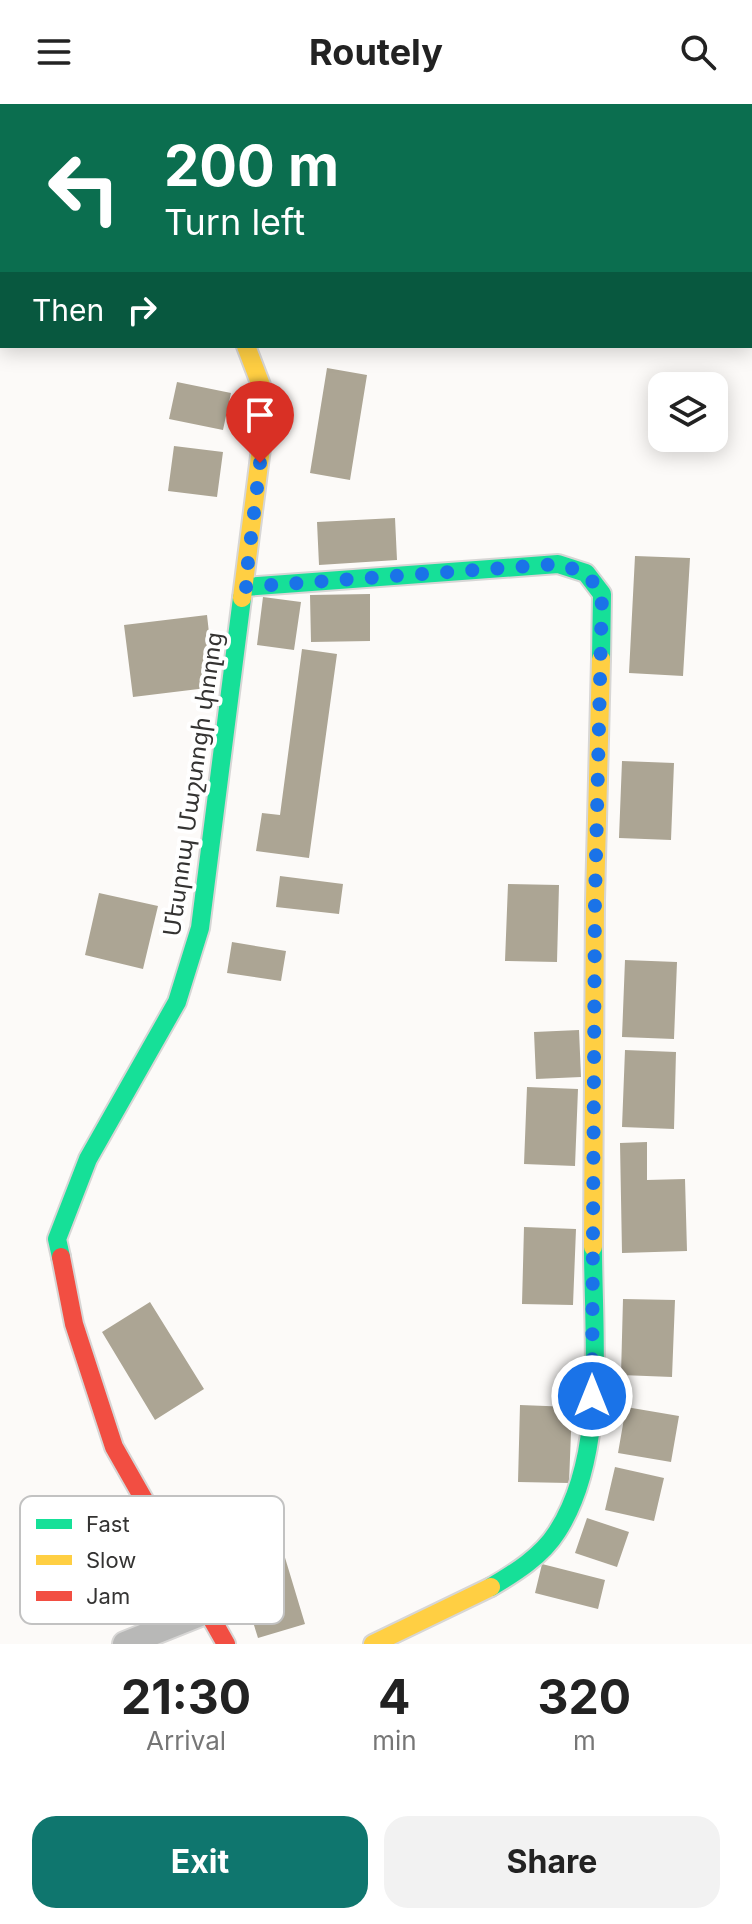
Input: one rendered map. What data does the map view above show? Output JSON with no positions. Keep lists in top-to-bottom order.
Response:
{
  "streets": {
    "street": ["Մեսրոպ Մաշտոցի փողոց"]
  },
  "legend": ["Fast", "Slow", "Jam"],
  "page": {
    "header": "Routely",
    "turn": ["200 m", "Turn left"],
    "then": "Then",
    "eta": [
      "21:30",
      "Arrival",
      "4",
      "min",
      "320",
      "m"
    ],
    "buttons": ["Exit", "Share"]
  }
}
